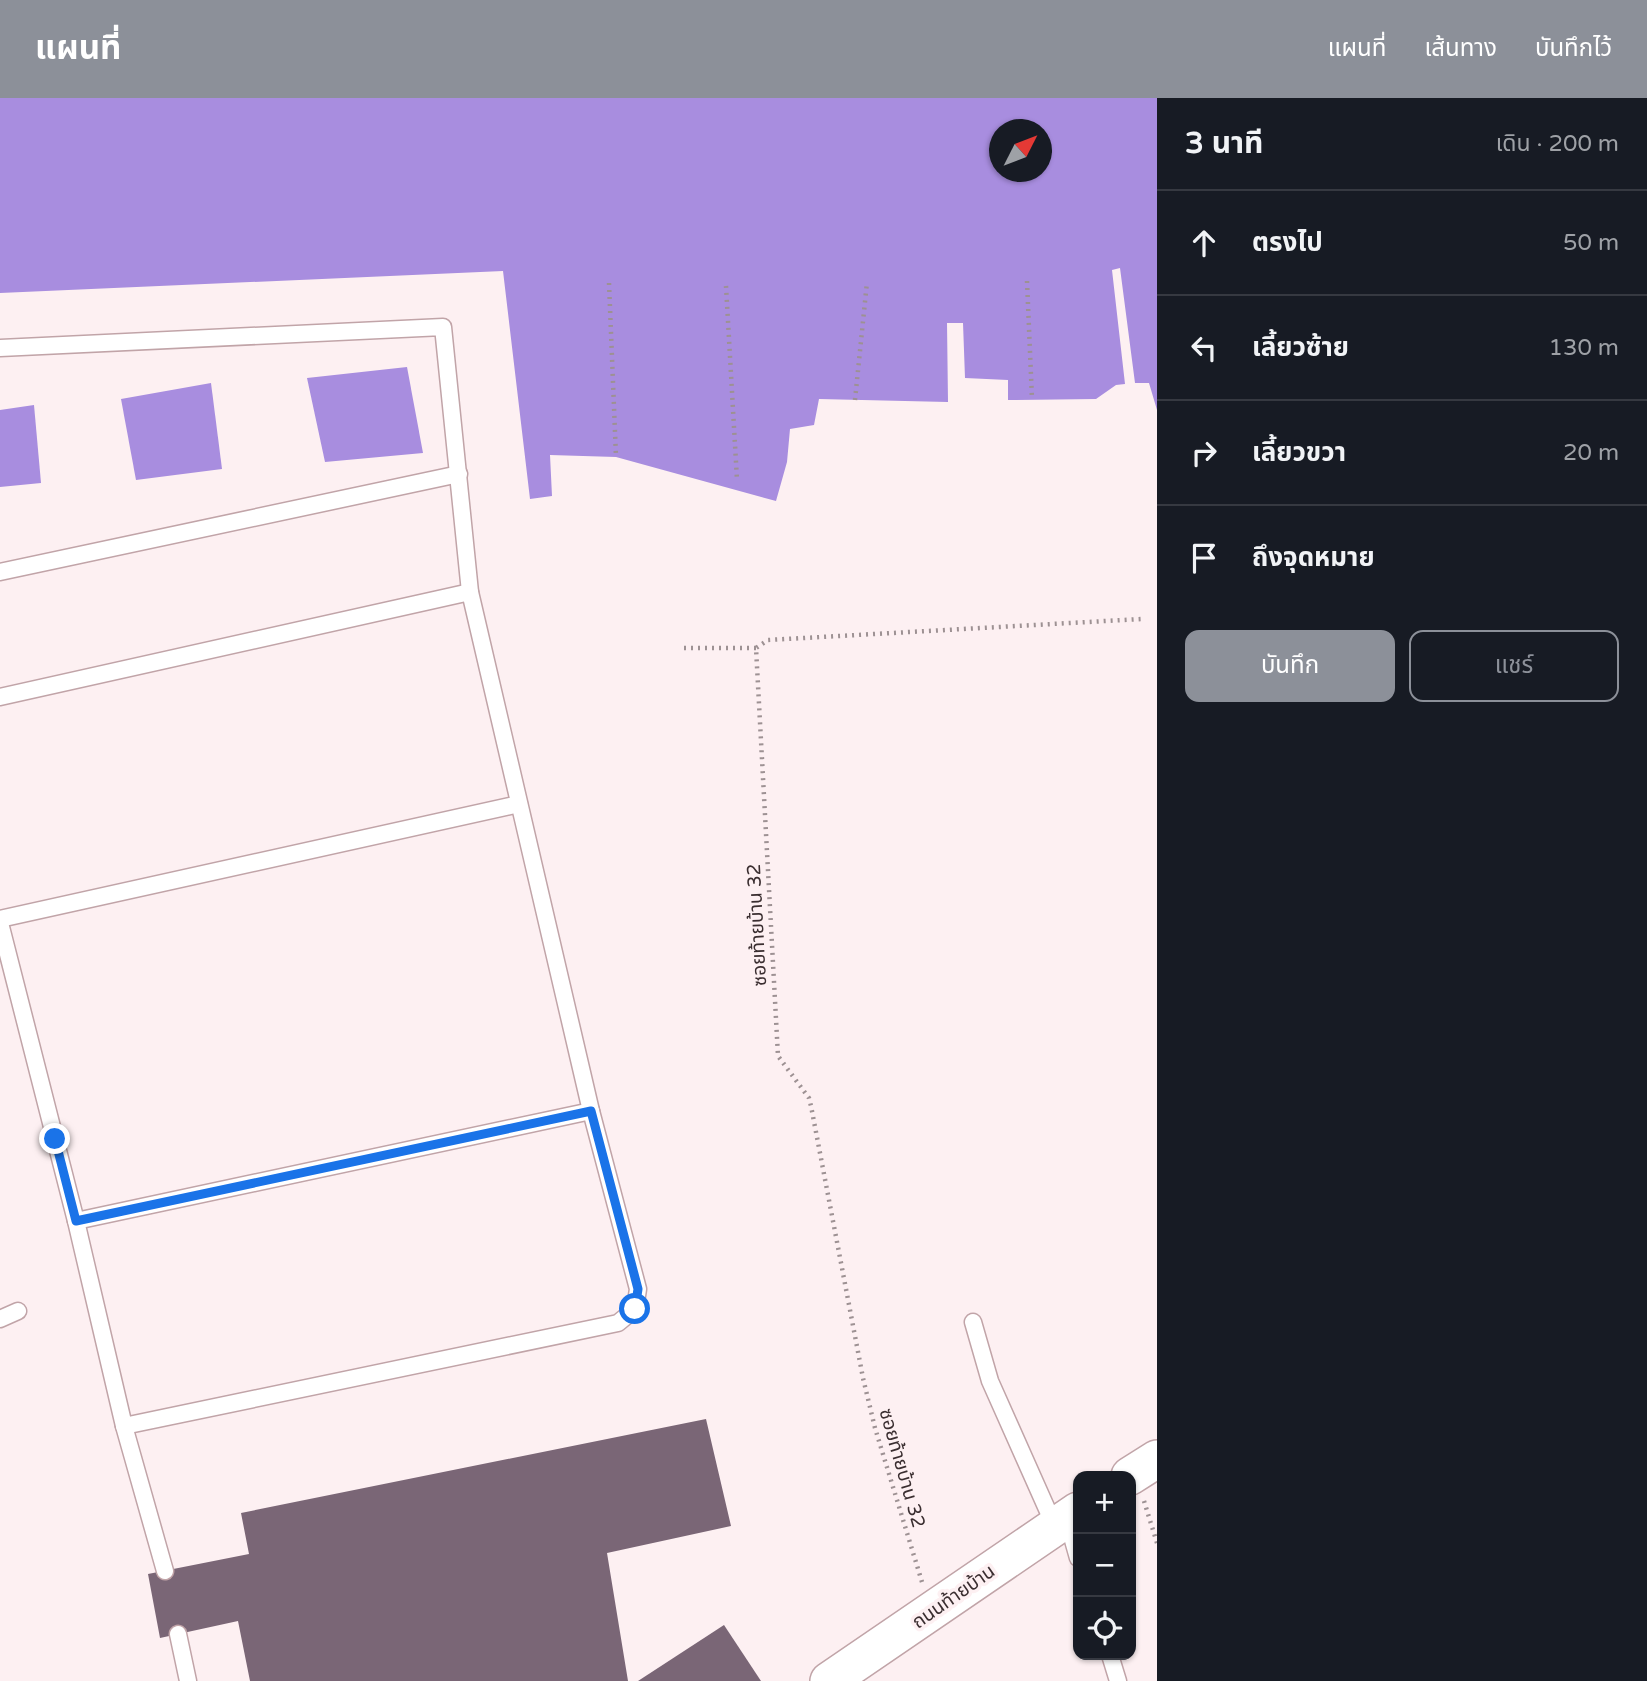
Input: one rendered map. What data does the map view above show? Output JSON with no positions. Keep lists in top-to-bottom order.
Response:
{
  "streets": {
    "street": ["ถนนท้ายบ้าน"],
    "path": ["ซอยท้ายบ้าน 32"]
  },
  "north": "top right",
  "page": {
    "header": "แผนที่",
    "nav": ["แผนที่", "เส้นทาง", "บันทึกไว้"],
    "heading": ["3 นาที", "เดิน · 200 m"],
    "list": [
      ["ตรงไป", "50 m"],
      ["เลี้ยวซ้าย", "130 m"],
      ["เลี้ยวขวา", "20 m"],
      "ถึงจุดหมาย"
    ],
    "buttons": ["บันทึก", "แชร์"],
    "map_buttons": ["+", "−"]
  }
}
